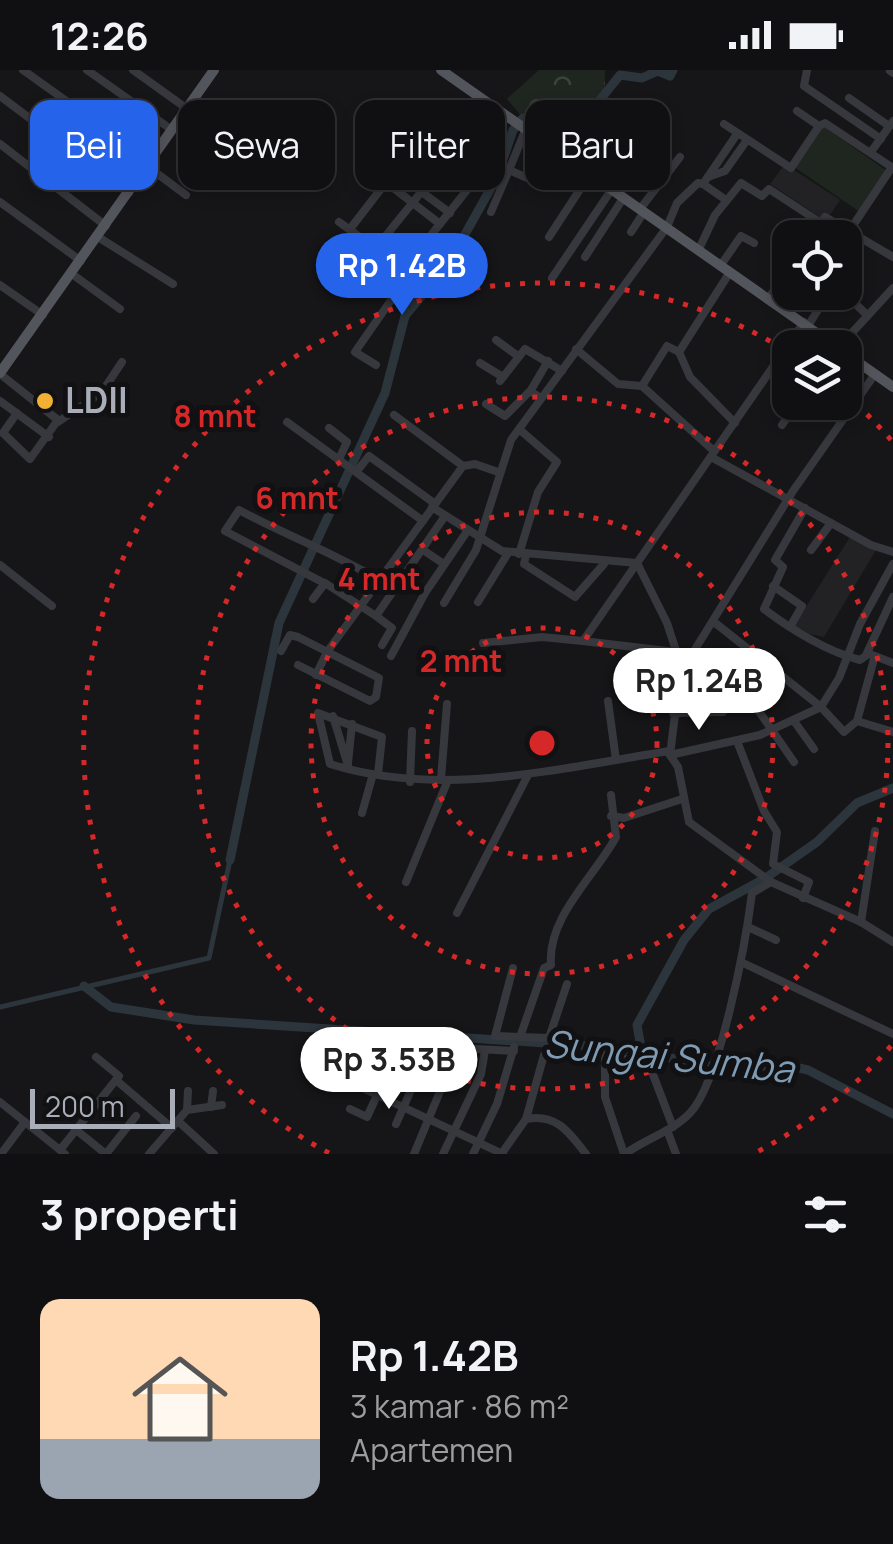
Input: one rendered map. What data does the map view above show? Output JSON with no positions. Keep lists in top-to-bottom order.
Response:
{
  "water": ["Sungai Sumba"],
  "places": ["LDII"],
  "scale_bar": "200 m",
  "page": {
    "status": "12:26",
    "chip": [
      "Beli",
      "Sewa",
      "Filter",
      "Baru"
    ],
    "price": ["Rp 1.42B", "Rp 1.24B", "Rp 3.53B"],
    "scale": "200 m",
    "heading": "3 properti",
    "list": [
      {
        "name": "Rp 1.42B",
        "note": "3 kamar · 86 m² · Apartemen"
      }
    ]
  },
  "rings": [
    "8 mnt",
    "6 mnt",
    "4 mnt",
    "2 mnt"
  ]
}
